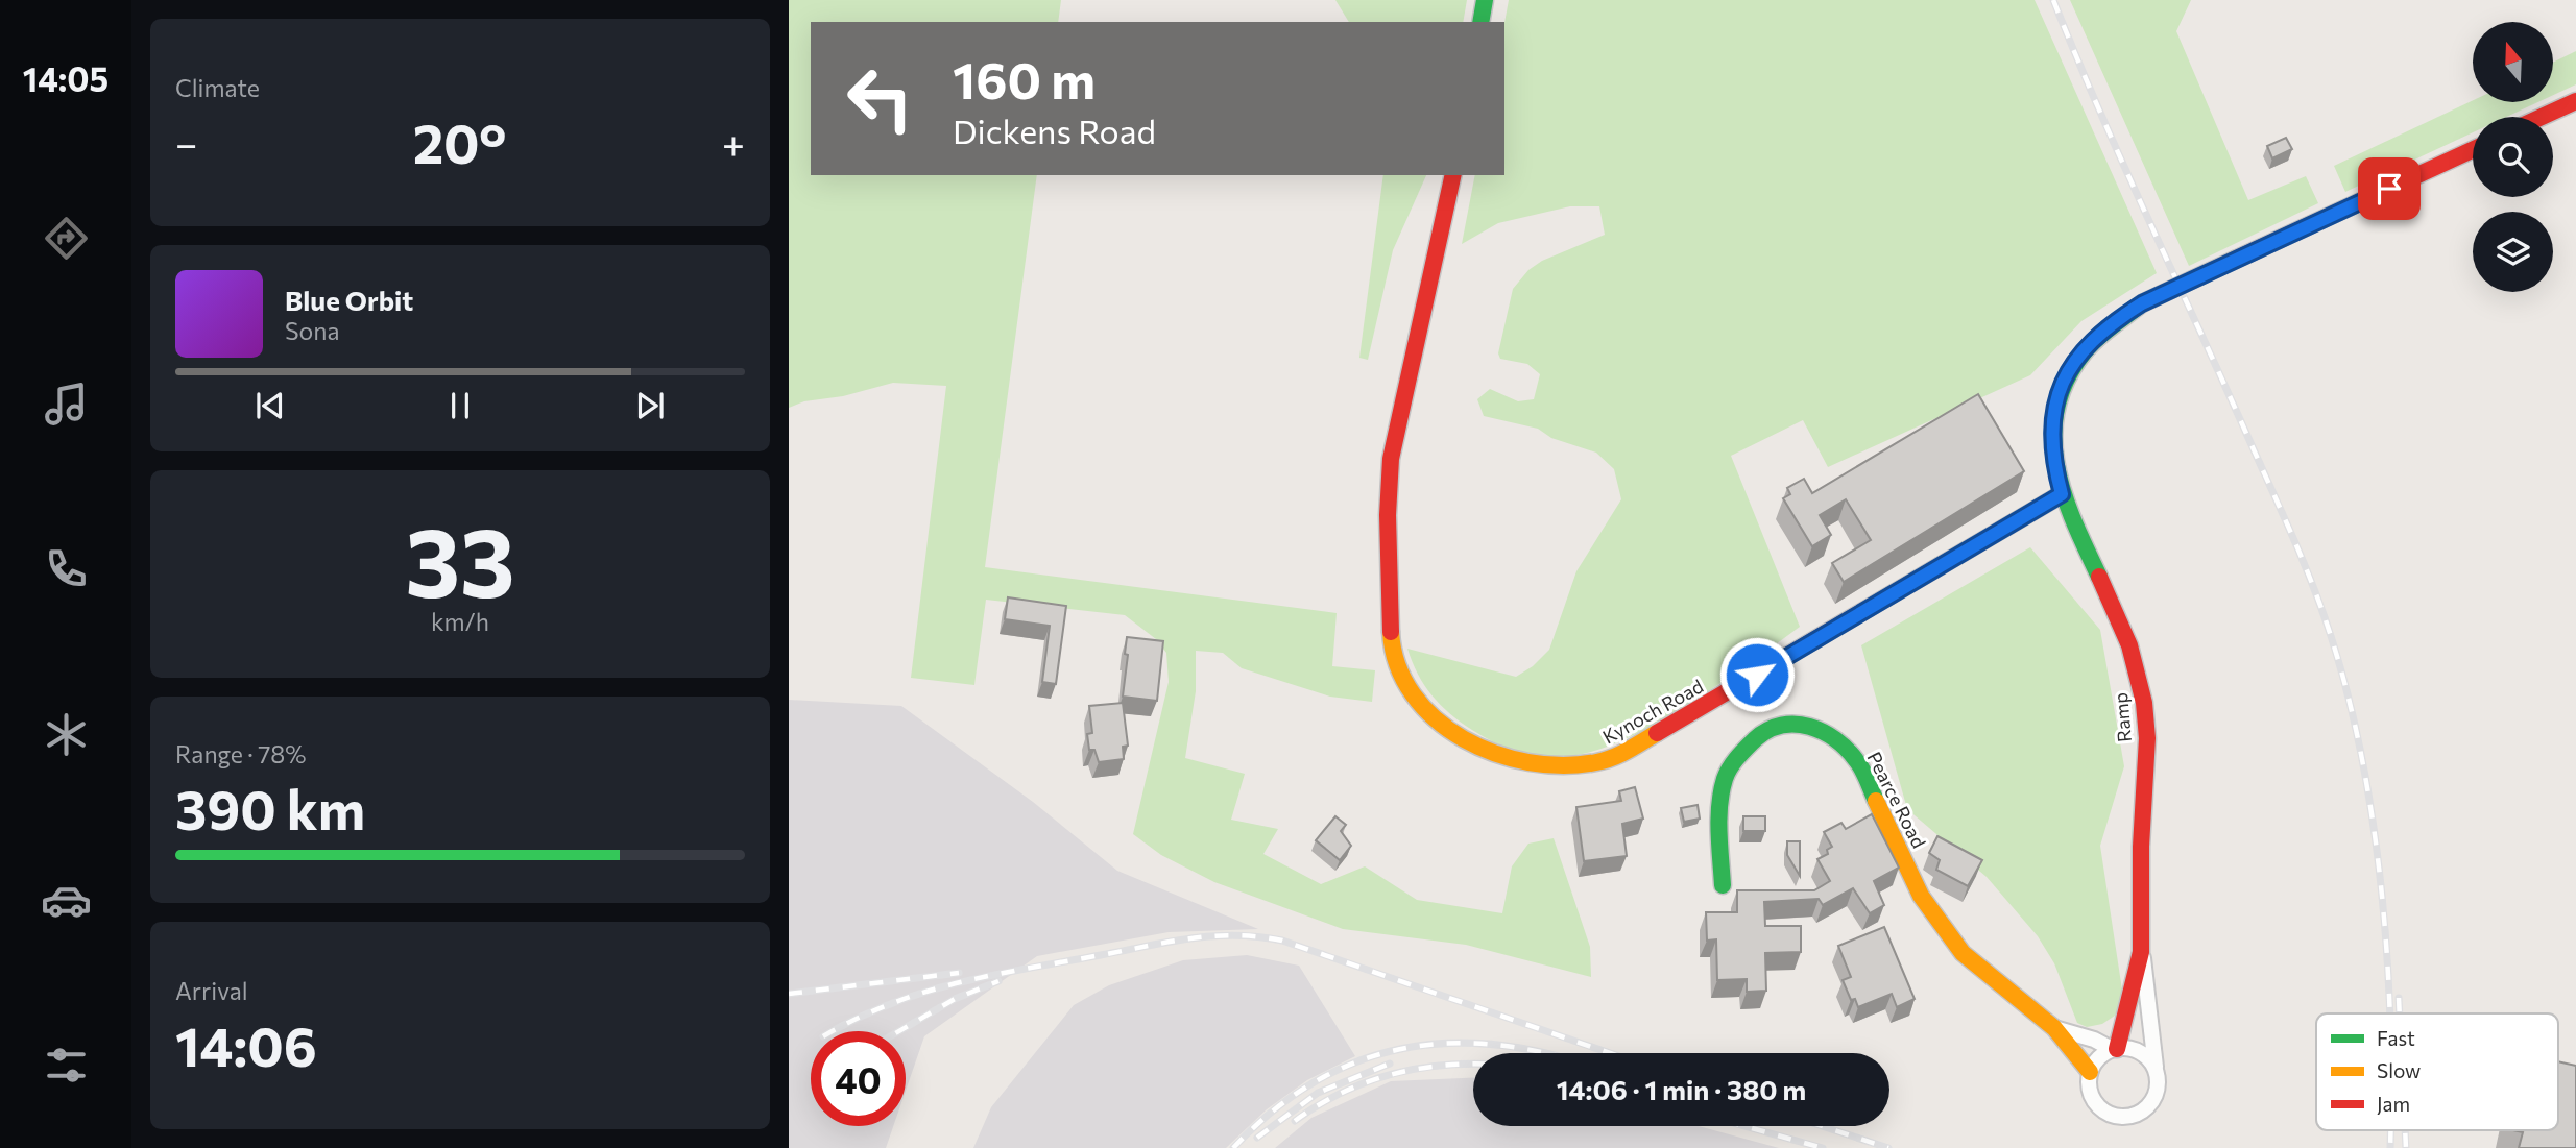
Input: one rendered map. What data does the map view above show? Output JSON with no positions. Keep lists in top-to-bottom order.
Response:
{
  "streets": {
    "street": ["Kynoch Road", "Ramp", "Pearce Road"]
  },
  "crossings": [
    ["Kynoch Road", "Ramp"],
    ["Ramp", "Pearce Road"]
  ],
  "legend": ["Fast", "Slow", "Jam"],
  "north": "top",
  "page": {
    "tabs": "14:05",
    "tile": [
      "Climate",
      ["33", "km/h"],
      ["Range · 78%", "390 km"],
      ["Arrival", "14:06"]
    ],
    "turn": ["160 m", "Dickens Road"],
    "heat": ["−", "20°", "+"],
    "song": ["Blue Orbit", "Sona"],
    "limit": "40",
    "trip": "14:06 · 1 min · 380 m"
  }
}
